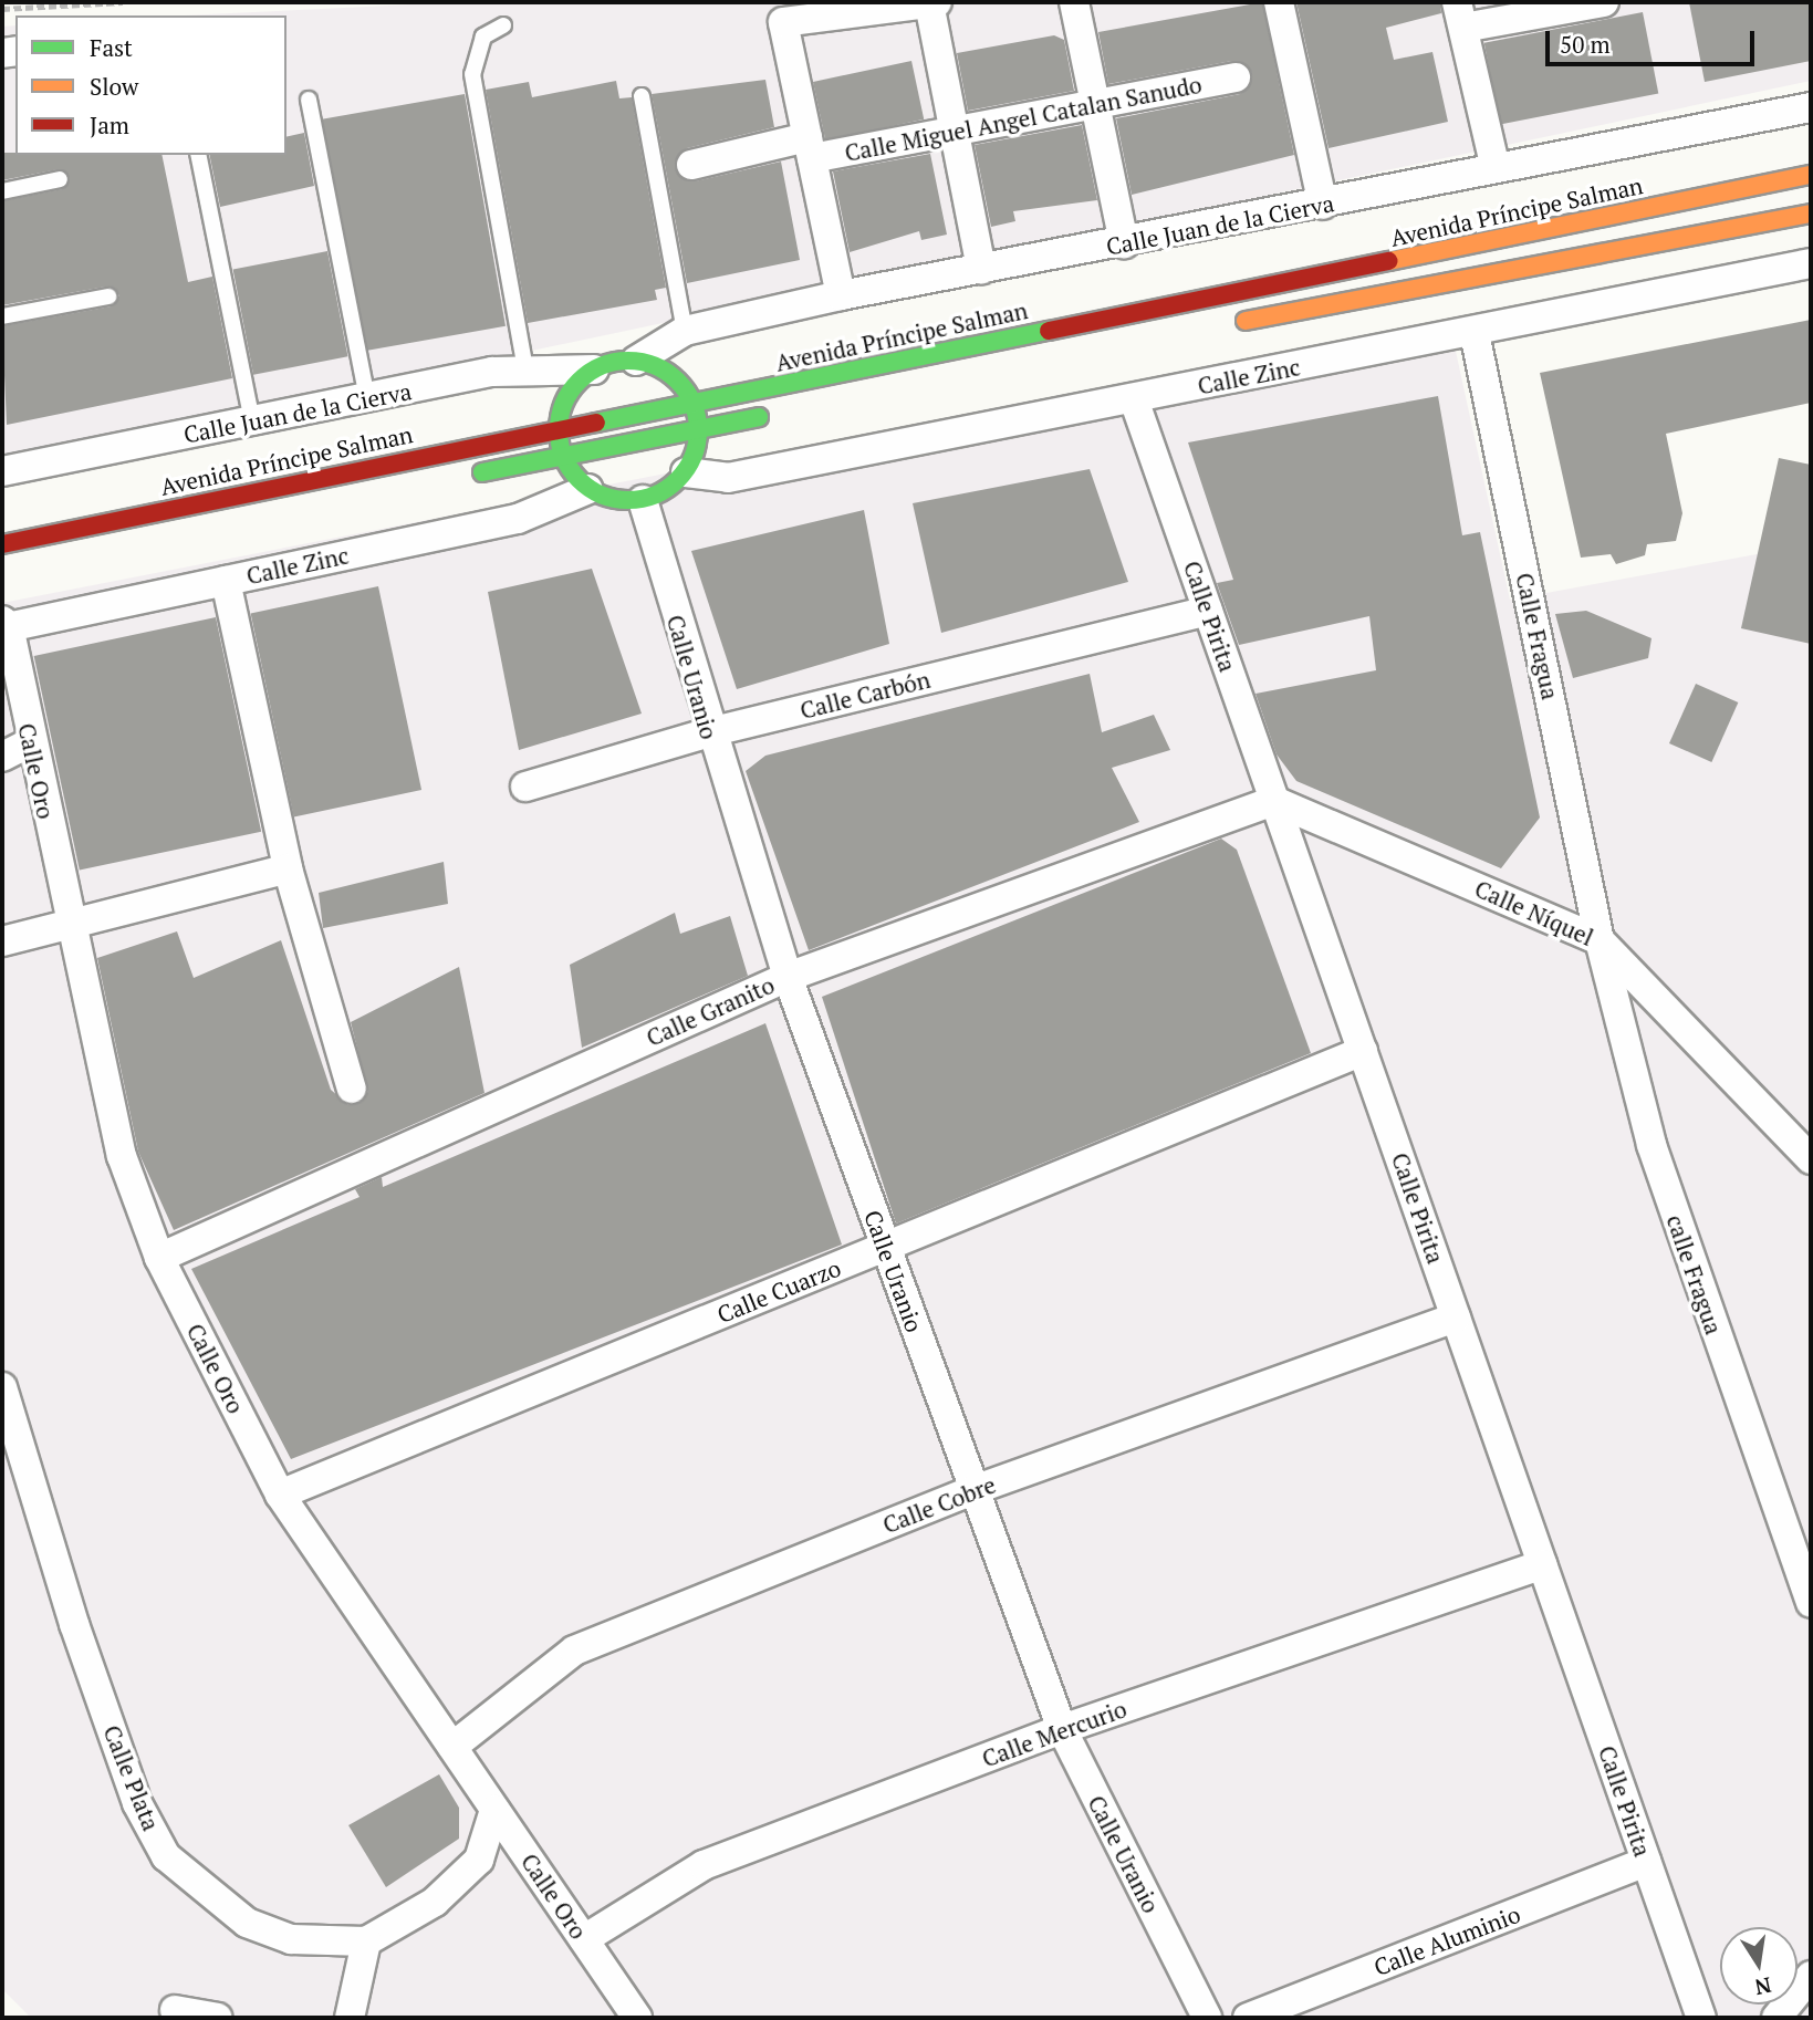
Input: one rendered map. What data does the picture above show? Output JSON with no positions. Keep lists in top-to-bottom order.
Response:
{
  "streets": {
    "main road": ["Avenida Príncipe Salman"],
    "street": [
      "Calle Miguel Angel Catalan Sanudo",
      "Calle Juan de la Cierva",
      "Calle Zinc",
      "Calle Pirita",
      "Calle Fragua",
      "Calle Uranio",
      "Calle Carbón",
      "Calle Oro",
      "Calle Níquel",
      "Calle Granito",
      "calle Fragua",
      "Calle Cuarzo",
      "Calle Cobre",
      "Calle Mercurio",
      "Calle Plata",
      "Calle Aluminio"
    ]
  },
  "crossings": [
    ["Calle Zinc", "Calle Pirita"],
    ["Calle Zinc", "Calle Fragua"],
    ["Calle Zinc", "Calle Oro"],
    ["Calle Pirita", "Calle Carbón"],
    ["Calle Pirita", "Calle Níquel"],
    ["Calle Pirita", "Calle Granito"],
    ["Calle Pirita", "Calle Cuarzo"],
    ["Calle Pirita", "Calle Cobre"],
    ["Calle Pirita", "Calle Mercurio"],
    ["Calle Pirita", "Calle Aluminio"],
    ["Calle Fragua", "Calle Níquel"],
    ["Calle Fragua", "calle Fragua"],
    ["Calle Uranio", "Calle Carbón"],
    ["Calle Uranio", "Calle Granito"],
    ["Calle Uranio", "Calle Cuarzo"],
    ["Calle Uranio", "Calle Cobre"],
    ["Calle Uranio", "Calle Mercurio"],
    ["Calle Oro", "Calle Granito"],
    ["Calle Oro", "Calle Cuarzo"],
    ["Calle Oro", "Calle Cobre"],
    ["Calle Oro", "Calle Mercurio"],
    ["Calle Níquel", "Calle Granito"],
    ["Calle Níquel", "calle Fragua"]
  ],
  "legend": ["Fast", "Slow", "Jam"],
  "scale_bar": "50 m",
  "north": "bottom"
}
